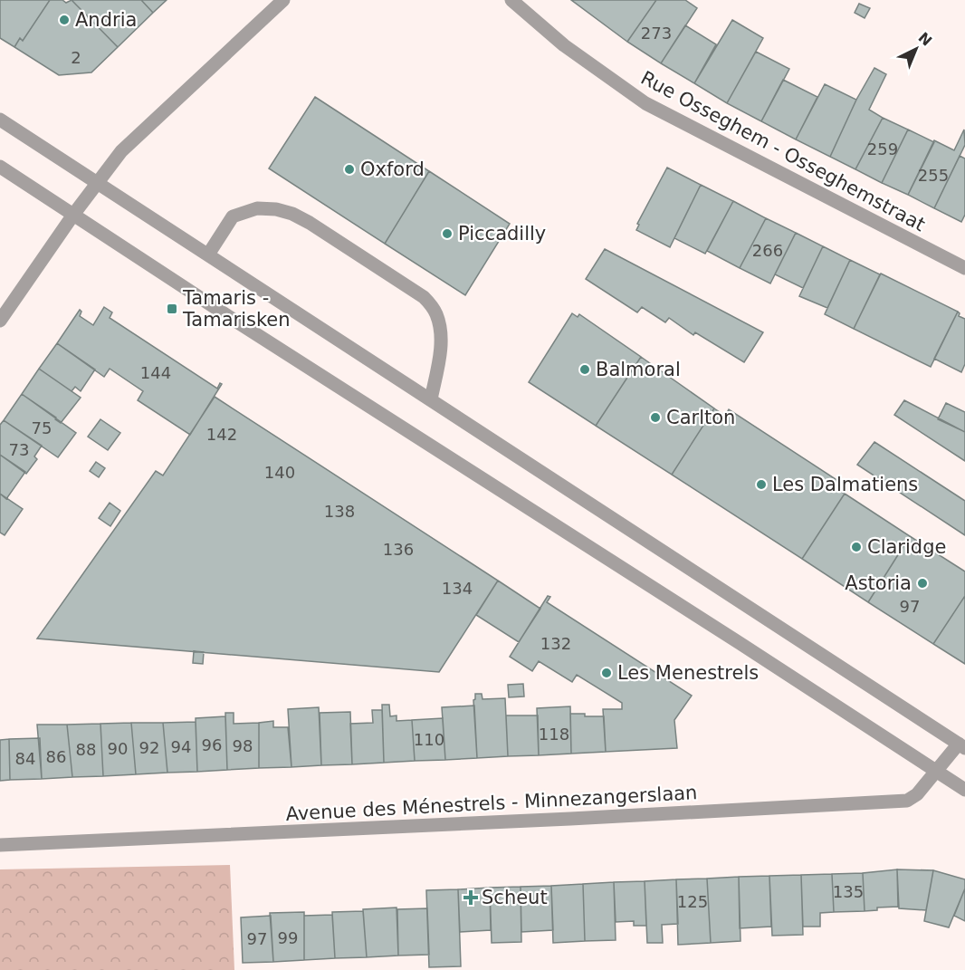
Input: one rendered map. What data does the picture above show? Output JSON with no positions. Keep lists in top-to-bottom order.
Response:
{
  "streets": {
    "street": ["Rue Osseghem - Osseghemstraat", "Avenue des Ménestrels - Minnezangerslaan"]
  },
  "places": {
    "other": [
      "Andria",
      "Oxford",
      "Piccadilly",
      "Balmoral",
      "Carlton",
      "Les Dalmatiens",
      "Claridge",
      "Astoria",
      "Les Menestrels"
    ],
    "transit": ["Tamaris - Tamarisken"],
    "health": ["Scheut"]
  },
  "house_numbers": [
    "273",
    "2",
    "259",
    "255",
    "266",
    "144",
    "75",
    "142",
    "73",
    "140",
    "138",
    "136",
    "134",
    "97",
    "132",
    "118",
    "110",
    "96",
    "98",
    "94",
    "92",
    "90",
    "88",
    "86",
    "84",
    "135",
    "125",
    "99",
    "97"
  ],
  "north": "top right"
}
